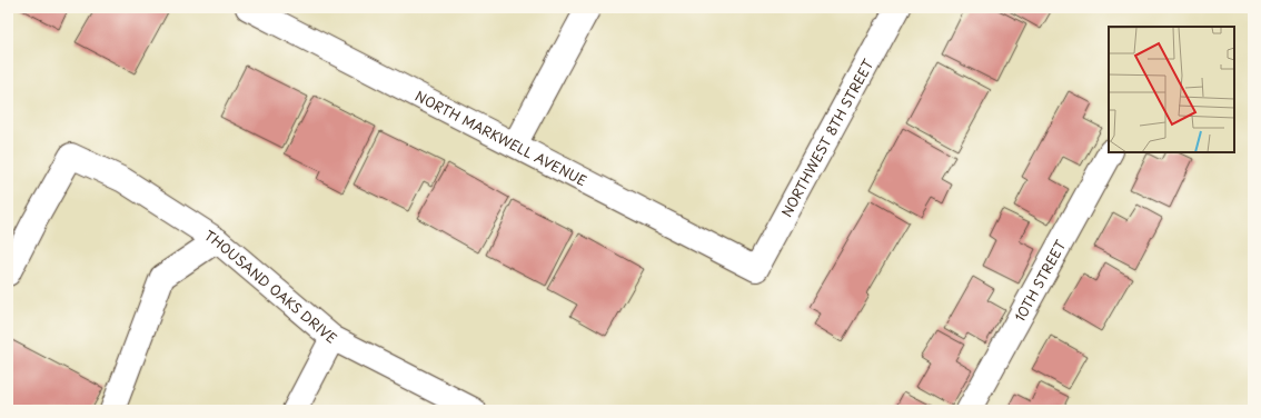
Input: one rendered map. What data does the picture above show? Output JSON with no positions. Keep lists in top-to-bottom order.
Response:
{
  "streets": {
    "street": [
      "NORTH MARKWELL AVENUE",
      "NORTHWEST 8TH STREET",
      "10TH STREET",
      "THOUSAND OAKS DRIVE"
    ]
  },
  "crossings": [
    ["NORTH MARKWELL AVENUE", "NORTHWEST 8TH STREET"]
  ]
}
